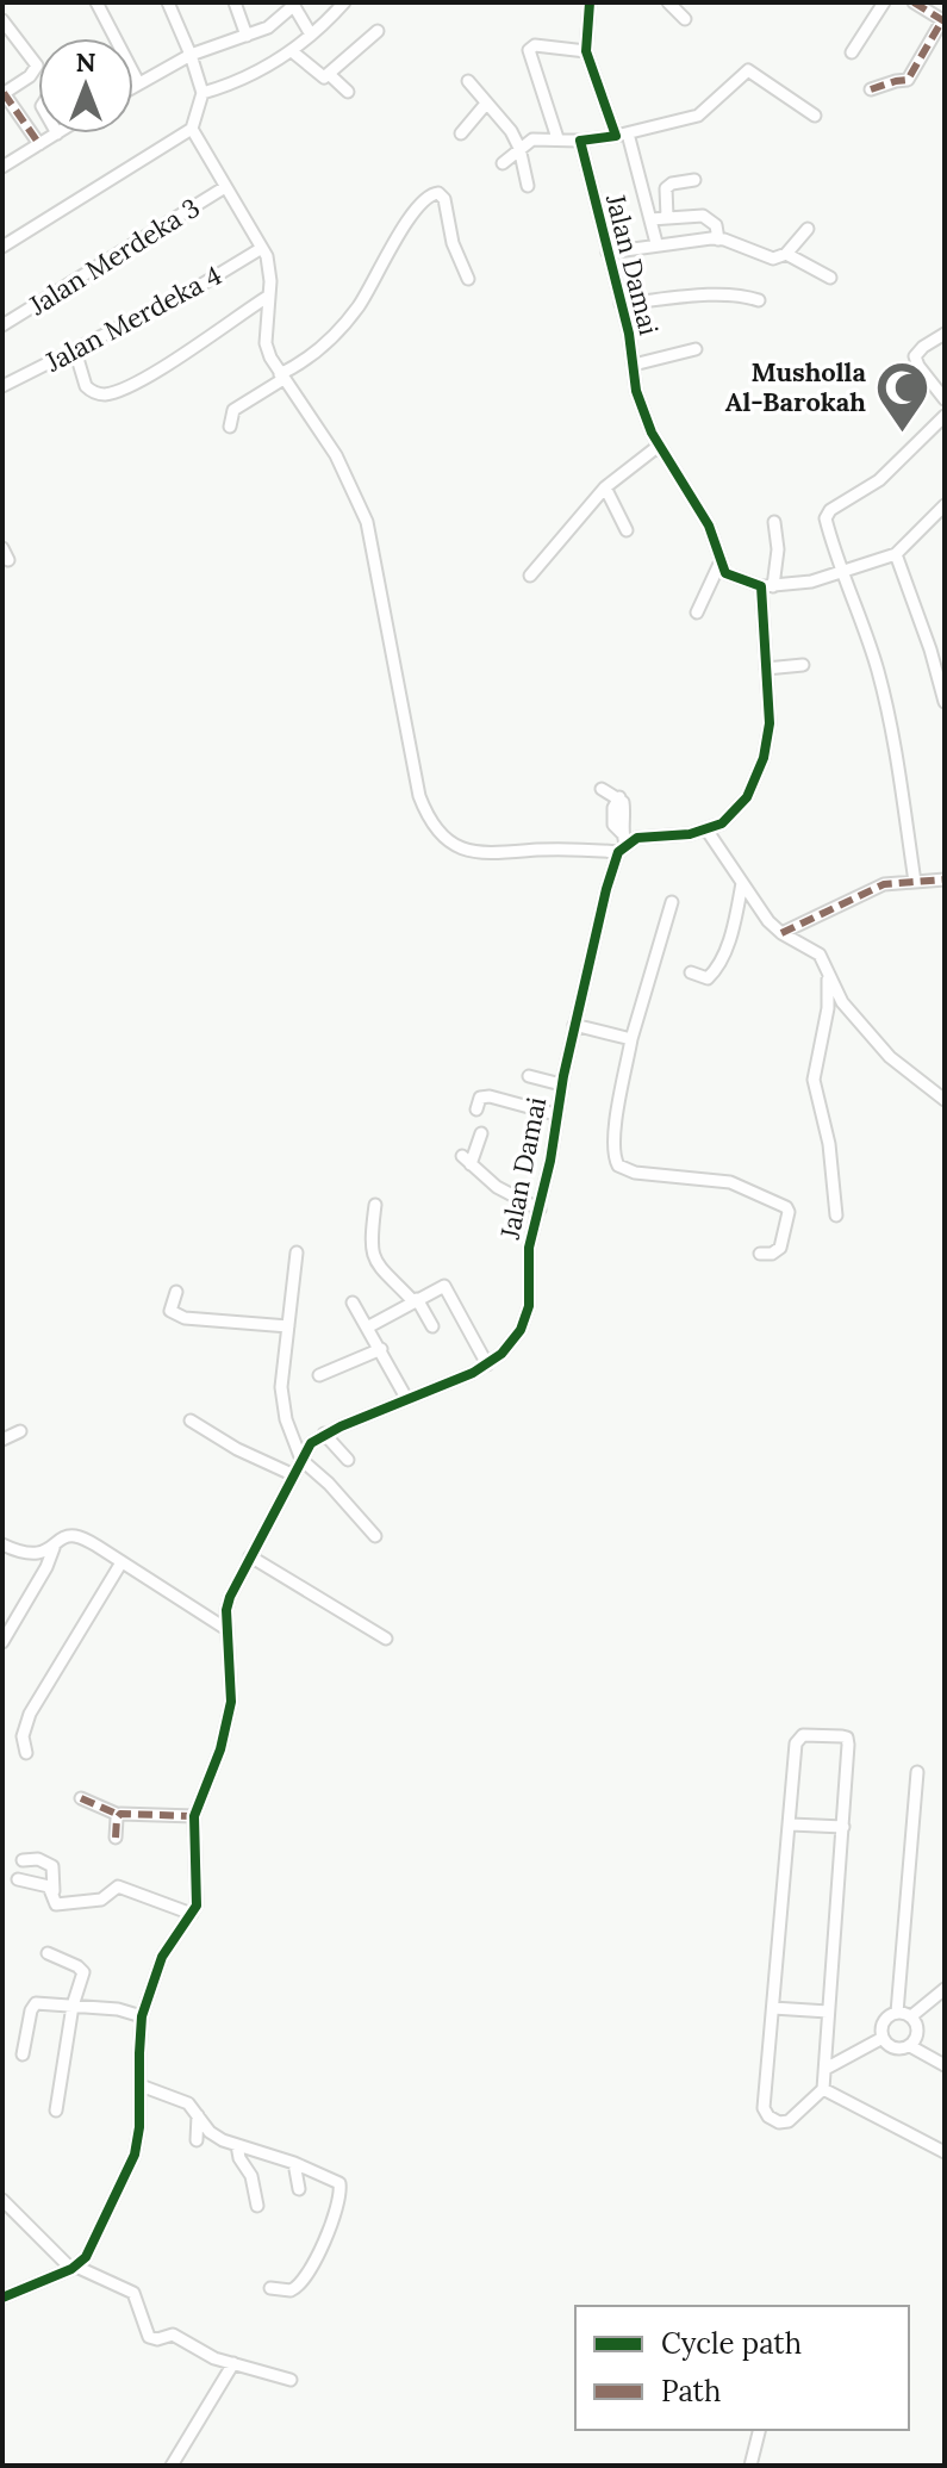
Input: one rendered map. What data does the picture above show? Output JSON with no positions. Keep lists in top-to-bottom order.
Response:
{
  "streets": {
    "street": ["Jalan Merdeka 3", "Jalan Damai", "Jalan Merdeka 4"]
  },
  "places": {
    "mosque": ["Musholla Al-Barokah"]
  },
  "legend": ["Cycle path", "Path"],
  "north": "top"
}
